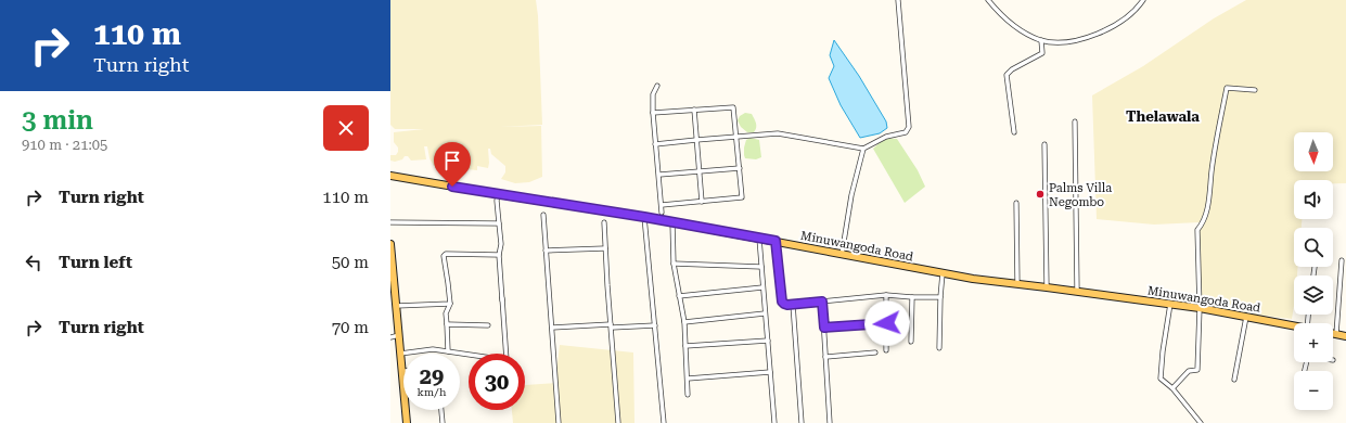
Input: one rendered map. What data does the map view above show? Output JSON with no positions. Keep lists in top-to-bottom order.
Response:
{
  "streets": {
    "main road": ["Minuwangoda Road"]
  },
  "districts": ["Thelawala"],
  "places": ["Palms Villa Negombo"],
  "north": "bottom",
  "page": {
    "turn": ["110 m", "Turn right"],
    "heading": ["3 min", "910 m · 21:05"],
    "map_buttons": ["+", "−"],
    "list": [
      {
        "name": "Turn right",
        "value": "110 m"
      },
      {
        "name": "Turn left",
        "value": "50 m"
      },
      {
        "name": "Turn right",
        "value": "70 m"
      }
    ],
    "speed": "29 km/h",
    "limit": "30"
  }
}
